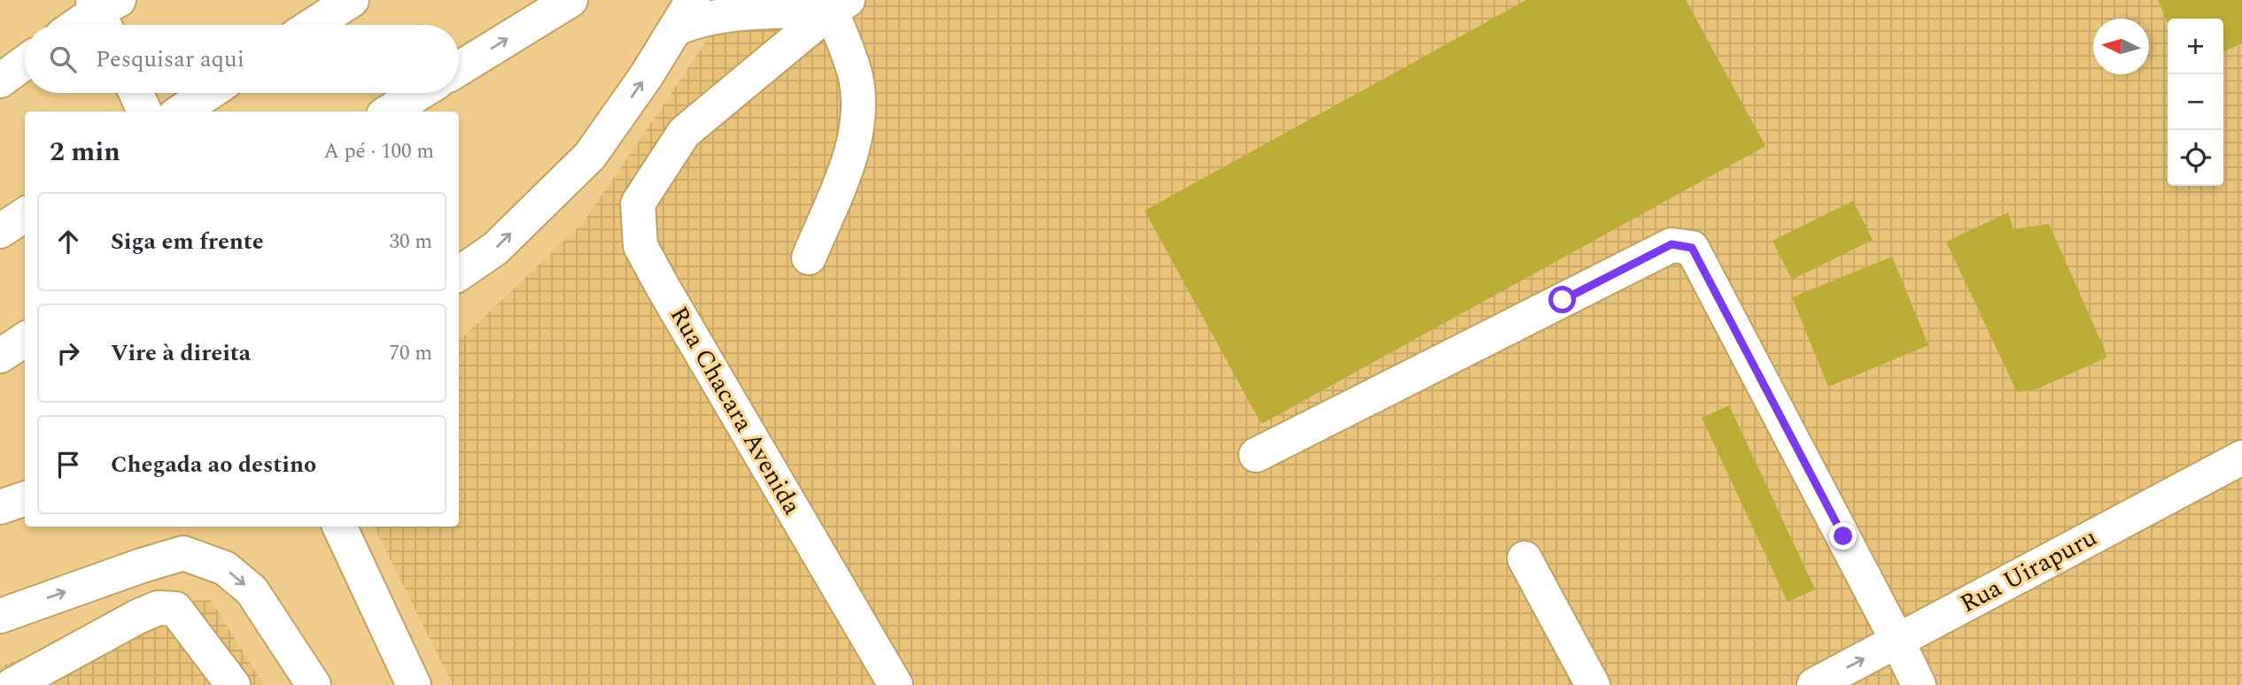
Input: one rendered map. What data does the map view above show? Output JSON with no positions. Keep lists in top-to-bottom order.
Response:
{
  "streets": {
    "main road": ["Rua Chacara Avenida", "Rua Uirapuru"]
  },
  "north": "left",
  "page": {
    "map_buttons": ["+", "−"],
    "search": "Pesquisar aqui",
    "heading": ["2 min", "A pé · 100 m"],
    "list": [
      ["Siga em frente", "30 m"],
      ["Vire à direita", "70 m"],
      "Chegada ao destino"
    ]
  }
}
